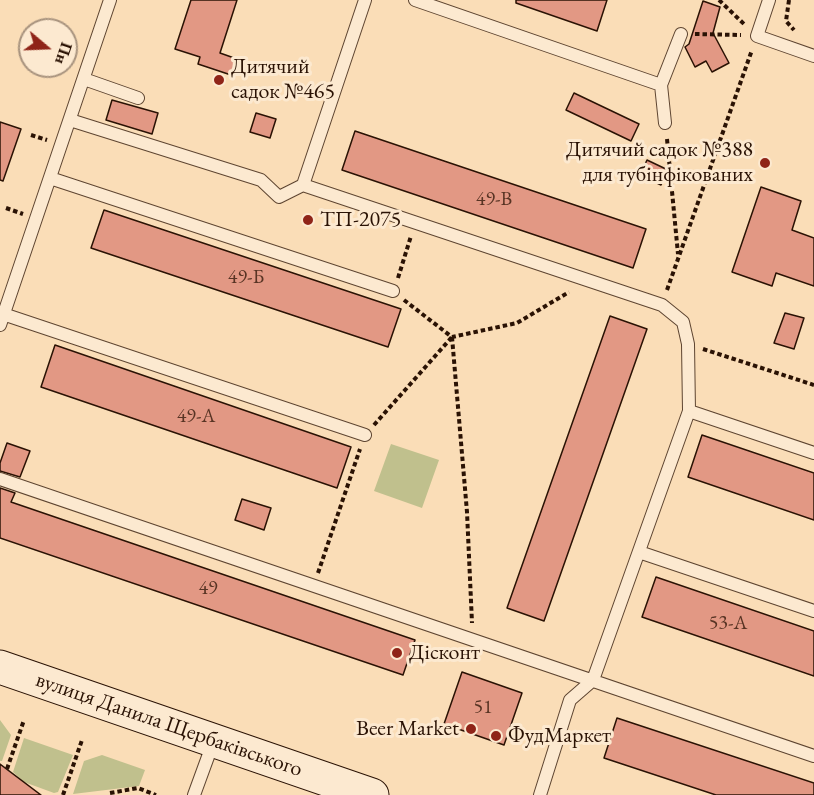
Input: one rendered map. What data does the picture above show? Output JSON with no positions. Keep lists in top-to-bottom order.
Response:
{
  "streets": {
    "main road": ["вулиця Данила Щербаківського"]
  },
  "places": [
    "Дитячий садок №465",
    "Дитячий садок №388 для тубінфікованих",
    "ТП-2075",
    "Дісконт",
    "Beer Market",
    "ФудМаркет"
  ],
  "house_numbers": [
    "49-В",
    "49-Б",
    "49-А",
    "49",
    "53-А",
    "51"
  ],
  "north": "right"
}
